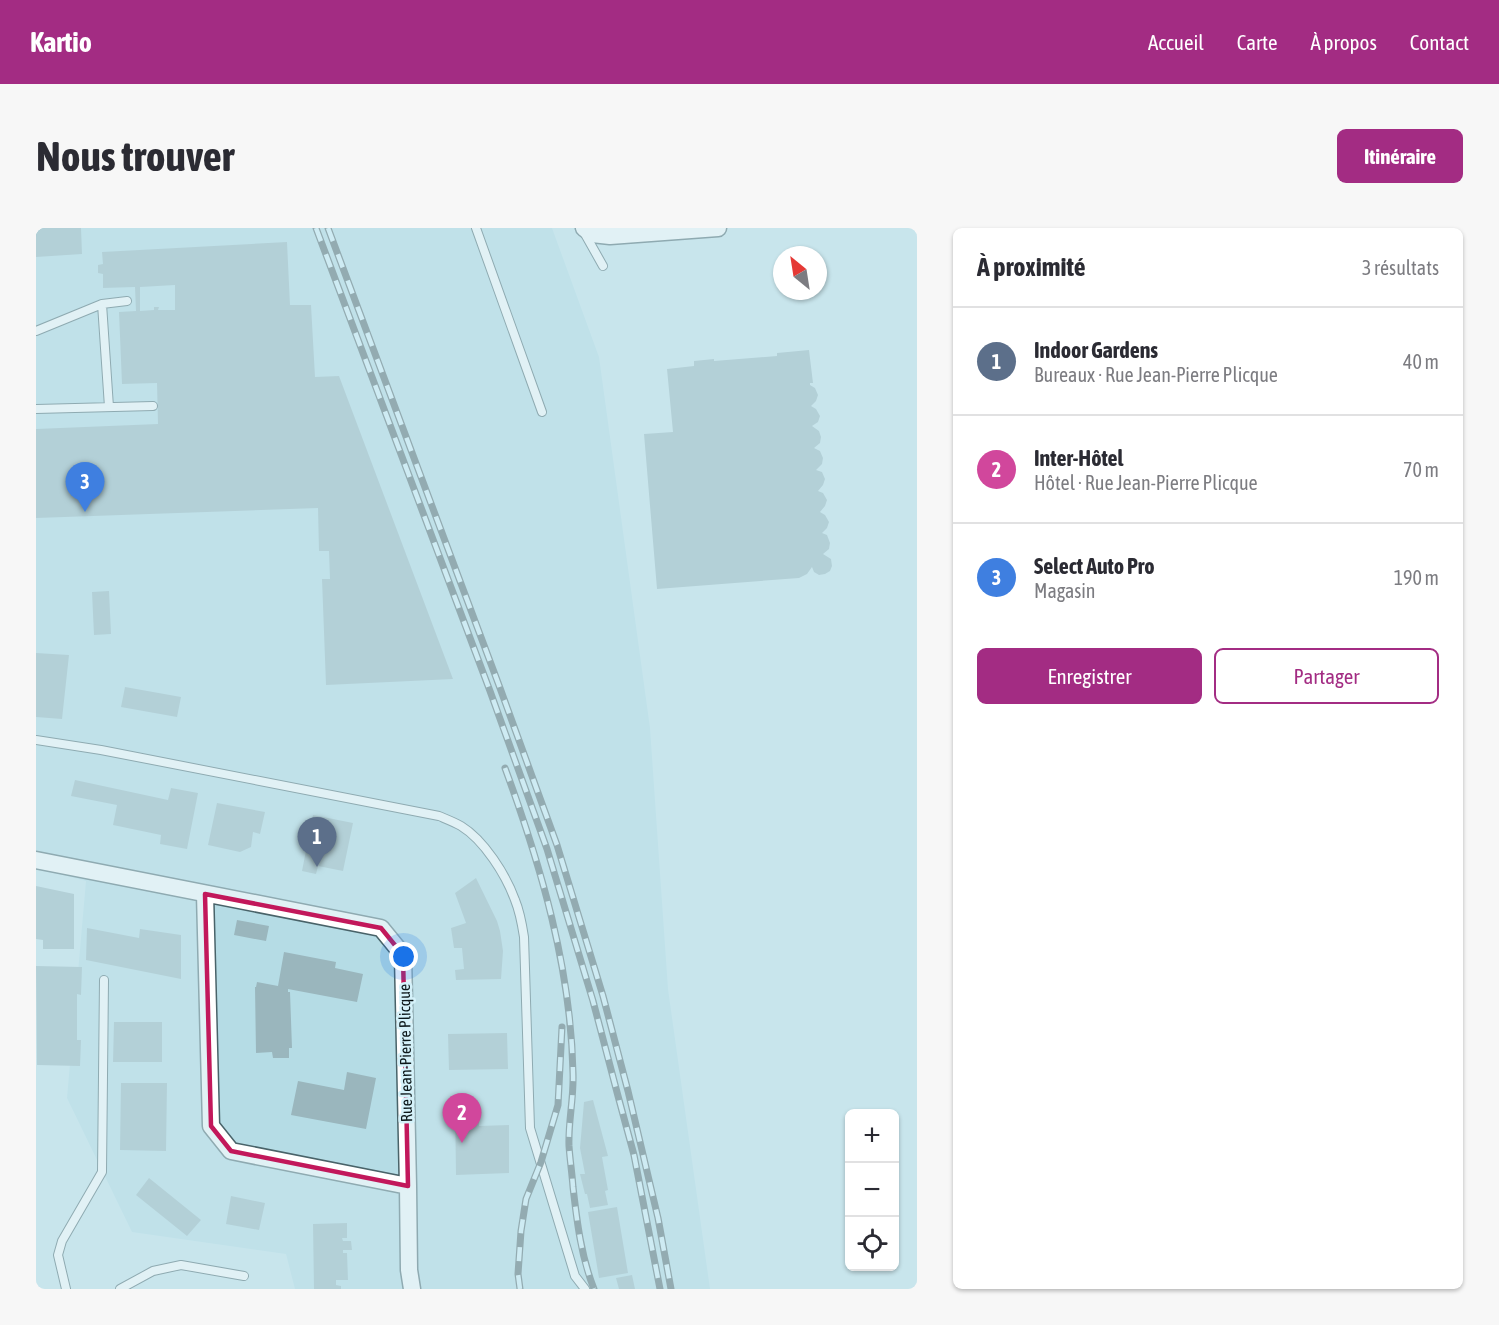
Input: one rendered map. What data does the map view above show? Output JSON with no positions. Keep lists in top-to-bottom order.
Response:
{
  "streets": {
    "street": ["Rue Jean-Pierre Plicque"]
  },
  "north": "top left",
  "page": {
    "header": "Kartio",
    "nav": [
      "Accueil",
      "Carte",
      "À propos",
      "Contact"
    ],
    "buttons": [
      "Itinéraire",
      ["Enregistrer", "Partager"]
    ],
    "title": "Nous trouver",
    "heading": ["À proximité", "3 résultats"],
    "list": [
      {
        "mark": "1",
        "name": "Indoor Gardens",
        "note": "Bureaux · Rue Jean-Pierre Plicque",
        "value": "40 m"
      },
      {
        "mark": "2",
        "name": "Inter-Hôtel",
        "note": "Hôtel · Rue Jean-Pierre Plicque",
        "value": "70 m"
      },
      {
        "mark": "3",
        "name": "Select Auto Pro",
        "note": "Magasin",
        "value": "190 m"
      }
    ],
    "pins": ["3", "1", "2"],
    "map_buttons": ["+", "−"]
  }
}
